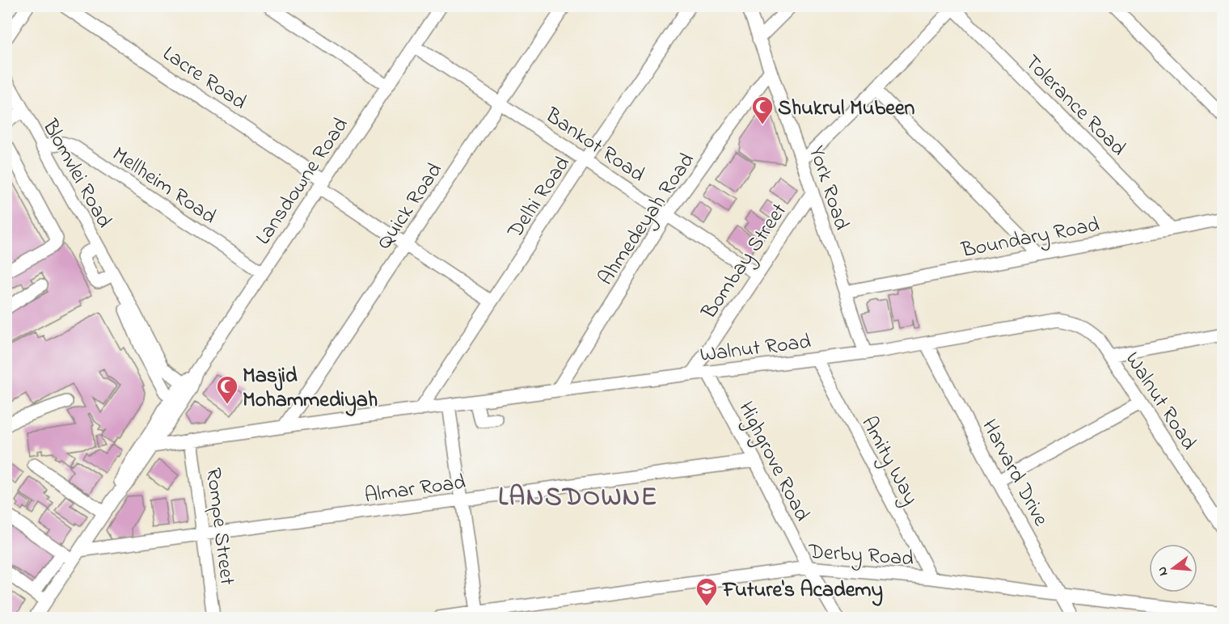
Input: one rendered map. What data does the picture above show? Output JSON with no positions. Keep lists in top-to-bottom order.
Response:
{
  "streets": {
    "street": [
      "Lacre Road",
      "Tolerance Road",
      "Bankot Road",
      "Blomvlei Road",
      "Lansdowne Road",
      "Mellheim Road",
      "York Road",
      "Delhi Road",
      "Quick Road",
      "Ahmedeyah Road",
      "Boundary Road",
      "Bombay Street",
      "Walnut Road",
      "Amity Way",
      "Highgrove Road",
      "Harvard Drive",
      "Almar Road",
      "Rompe Street",
      "Derby Road"
    ]
  },
  "crossings": [
    ["Lacre Road", "Lansdowne Road"],
    ["Lacre Road", "Delhi Road"],
    ["Lacre Road", "Quick Road"],
    ["Tolerance Road", "Boundary Road"],
    ["Bankot Road", "Lansdowne Road"],
    ["Bankot Road", "Delhi Road"],
    ["Bankot Road", "Quick Road"],
    ["Bankot Road", "Ahmedeyah Road"],
    ["Bankot Road", "Bombay Street"],
    ["Blomvlei Road", "Lansdowne Road"],
    ["Blomvlei Road", "Mellheim Road"],
    ["Lansdowne Road", "Mellheim Road"],
    ["Lansdowne Road", "Walnut Road"],
    ["Lansdowne Road", "Almar Road"],
    ["York Road", "Ahmedeyah Road"],
    ["York Road", "Boundary Road"],
    ["York Road", "Bombay Street"],
    ["York Road", "Walnut Road"],
    ["Delhi Road", "Walnut Road"],
    ["Quick Road", "Walnut Road"],
    ["Ahmedeyah Road", "Walnut Road"],
    ["Bombay Street", "Walnut Road"],
    ["Walnut Road", "Amity Way"],
    ["Walnut Road", "Highgrove Road"],
    ["Walnut Road", "Harvard Drive"],
    ["Walnut Road", "Rompe Street"],
    ["Amity Way", "Derby Road"],
    ["Highgrove Road", "Almar Road"],
    ["Highgrove Road", "Derby Road"],
    ["Harvard Drive", "Derby Road"],
    ["Almar Road", "Rompe Street"]
  ],
  "districts": ["LANSDOWNE"],
  "places": {
    "mosque": ["Shukrul Mubeen", "Masjid Mohammediyah"],
    "school or university": ["Future's Academy"]
  },
  "north": "left"
}
